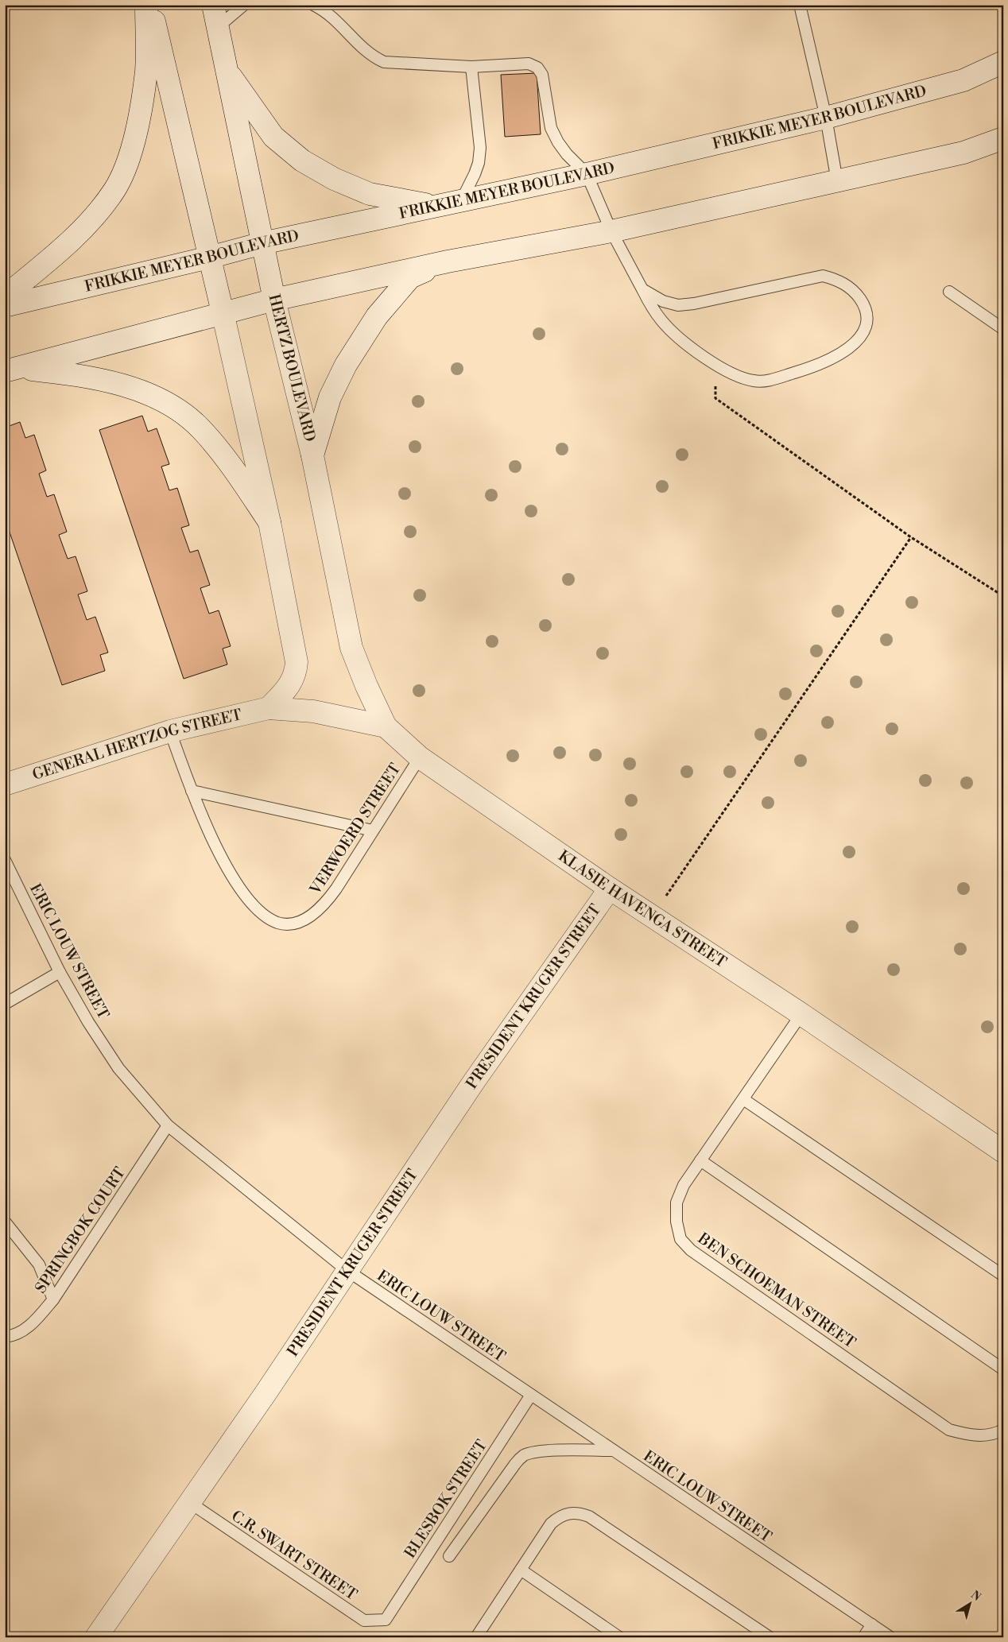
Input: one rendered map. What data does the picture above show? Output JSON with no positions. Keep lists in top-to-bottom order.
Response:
{
  "streets": {
    "street": [
      "FRIKKIE MEYER BOULEVARD",
      "HERTZ BOULEVARD",
      "GENERAL HERTZOG STREET",
      "KLASIE HAVENGA STREET",
      "PRESIDENT KRUGER STREET"
    ],
    "lane": [
      "VERWOERD STREET",
      "ERIC LOUW STREET",
      "SPRINGBOK COURT",
      "BEN SCHOEMAN STREET",
      "BLESBOK STREET",
      "C.R. SWART STREET"
    ]
  },
  "crossings": [
    ["FRIKKIE MEYER BOULEVARD", "HERTZ BOULEVARD"],
    ["HERTZ BOULEVARD", "KLASIE HAVENGA STREET"],
    ["GENERAL HERTZOG STREET", "VERWOERD STREET"],
    ["VERWOERD STREET", "KLASIE HAVENGA STREET"],
    ["KLASIE HAVENGA STREET", "PRESIDENT KRUGER STREET"],
    ["KLASIE HAVENGA STREET", "BEN SCHOEMAN STREET"],
    ["ERIC LOUW STREET", "PRESIDENT KRUGER STREET"],
    ["ERIC LOUW STREET", "SPRINGBOK COURT"],
    ["ERIC LOUW STREET", "BLESBOK STREET"],
    ["PRESIDENT KRUGER STREET", "C.R. SWART STREET"],
    ["BLESBOK STREET", "C.R. SWART STREET"]
  ],
  "north": "top right"
}
